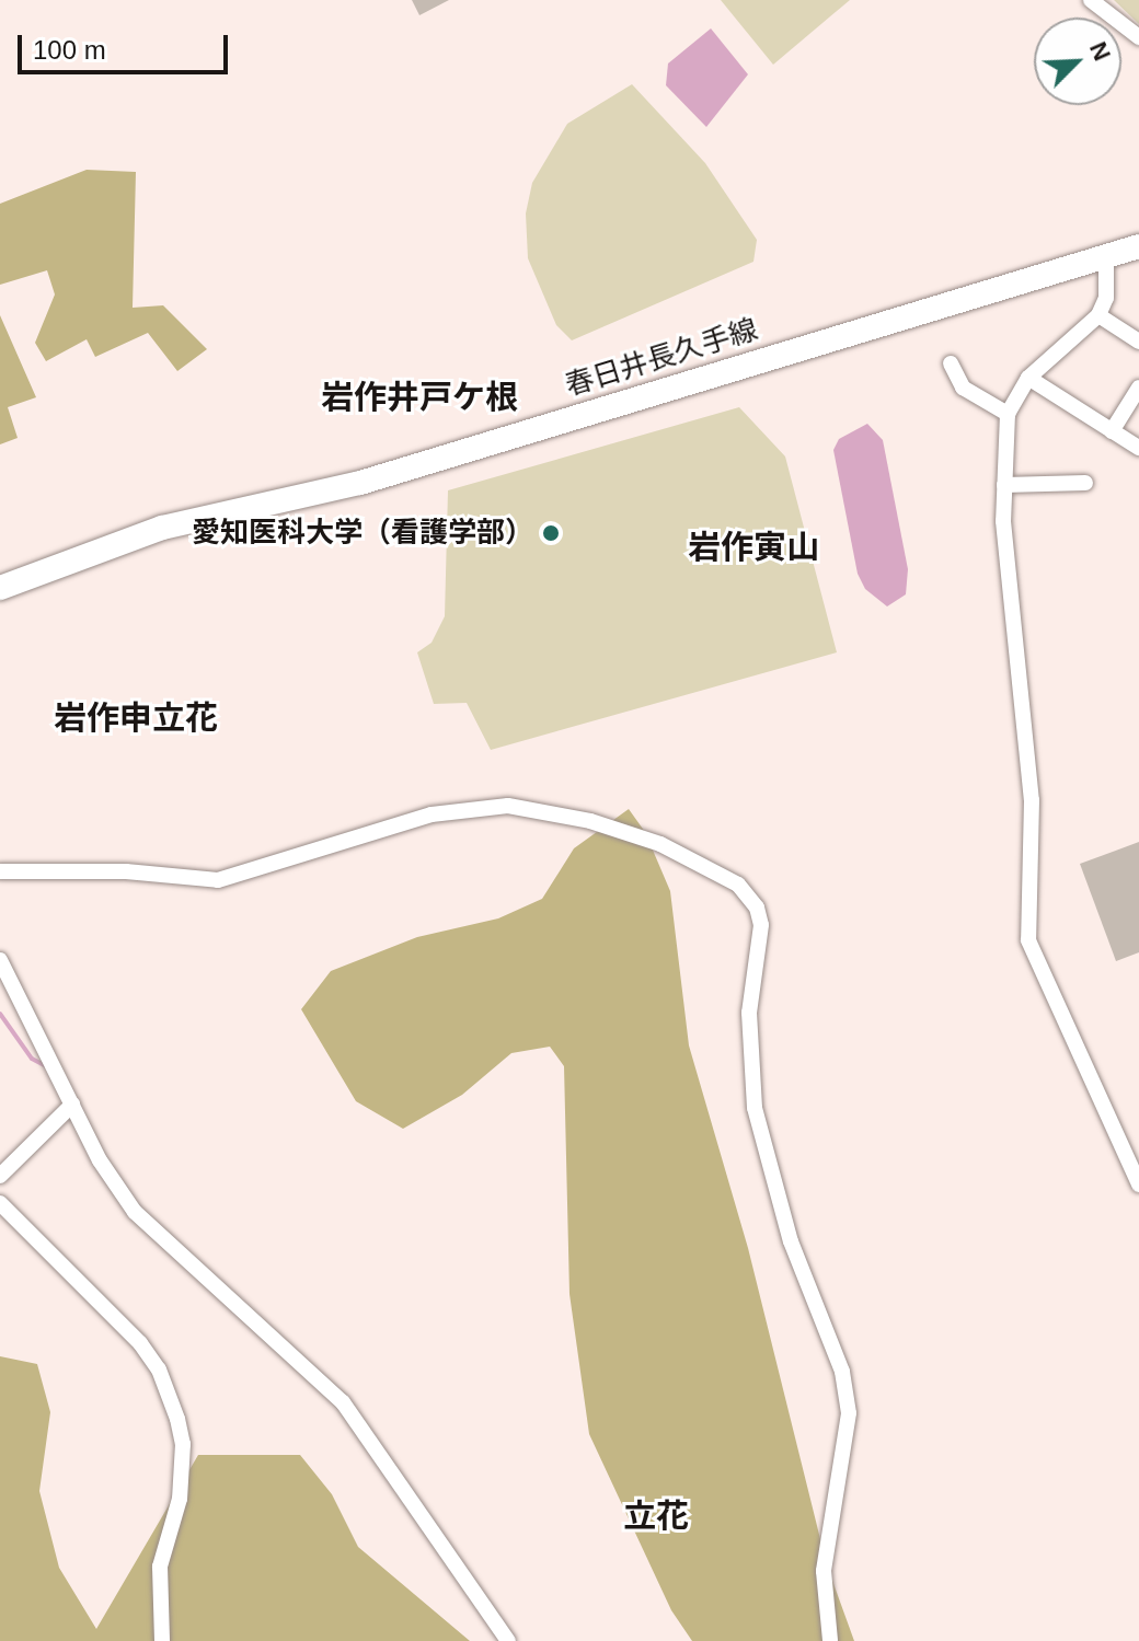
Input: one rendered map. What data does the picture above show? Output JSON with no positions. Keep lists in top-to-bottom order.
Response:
{
  "streets": {
    "main road": ["春日井長久手線"]
  },
  "districts": [
    "岩作井戸ケ根",
    "岩作寅山",
    "岩作申立花",
    "立花"
  ],
  "places": ["愛知医科大学（看護学部）"],
  "scale_bar": "100 m",
  "north": "top right"
}
